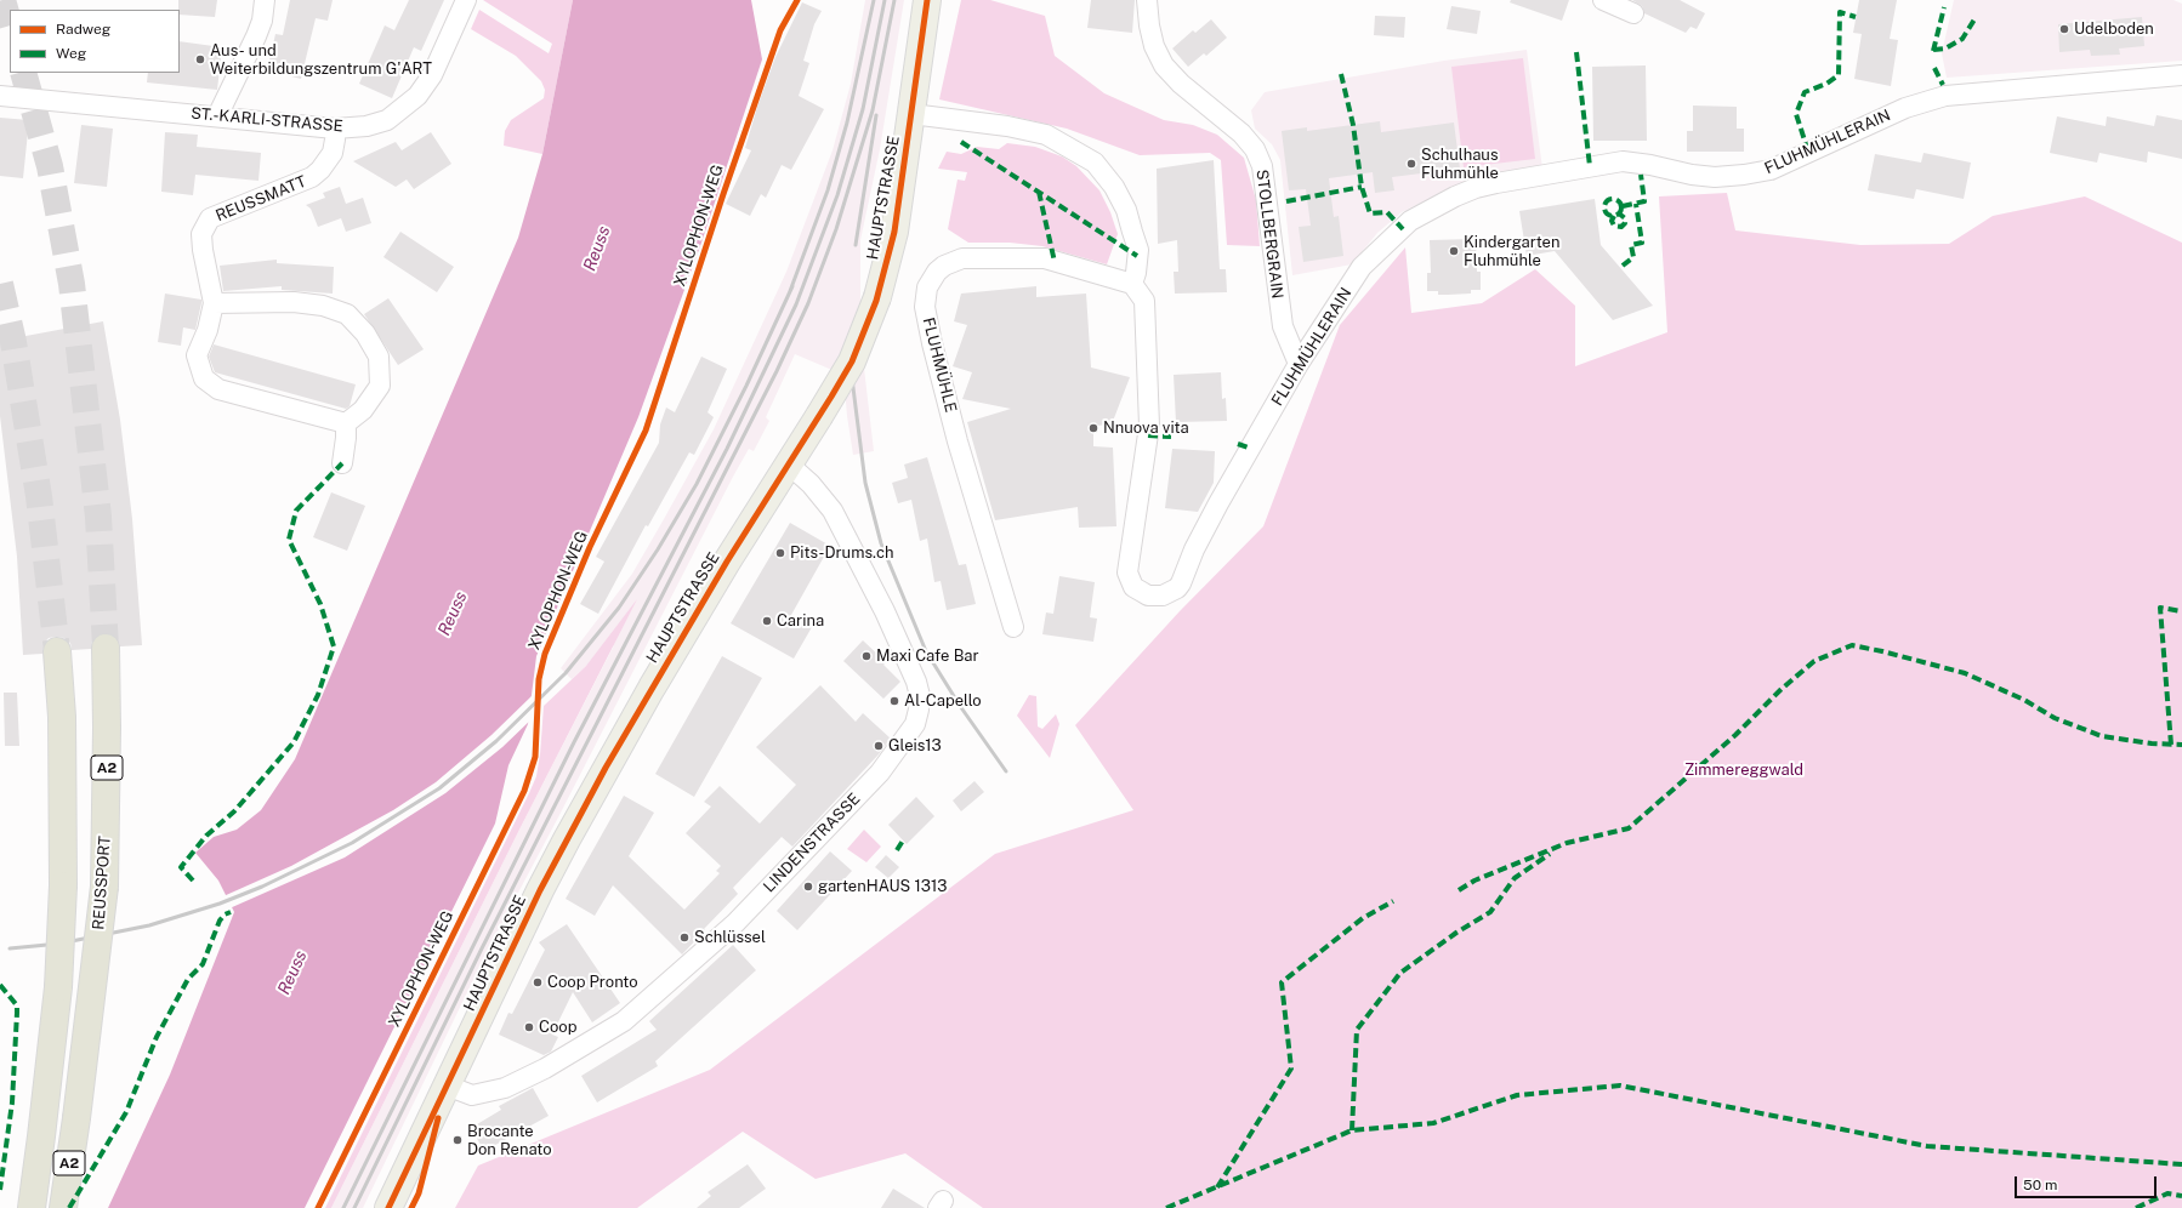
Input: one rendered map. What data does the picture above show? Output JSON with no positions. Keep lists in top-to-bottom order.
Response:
{
  "streets": {
    "highway": ["A2", "REUSSPORT"],
    "main road": ["HAUPTSTRASSE"],
    "street": [
      "ST.-KARLI-STRASSE",
      "FLUHMÜHLERAIN",
      "REUSSMATT",
      "STOLLBERGRAIN",
      "FLUHMÜHLE",
      "LINDENSTRASSE"
    ],
    "cycle path": ["XYLOPHON-WEG"]
  },
  "crossings": [
    ["ST.-KARLI-STRASSE", "REUSSMATT"],
    ["FLUHMÜHLERAIN", "STOLLBERGRAIN"],
    ["FLUHMÜHLERAIN", "FLUHMÜHLE"],
    ["HAUPTSTRASSE", "LINDENSTRASSE"]
  ],
  "water": ["Reuss"],
  "parks": ["Zimmereggwald"],
  "places": [
    "Udelboden",
    "Aus- und Weiterbildungszentrum G'ART",
    "Schulhaus Fluhmühle",
    "Kindergarten Fluhmühle",
    "Nnuova vita",
    "Pits-Drums.ch",
    "Carina",
    "Maxi Cafe Bar",
    "Al-Capello",
    "Gleis13",
    "gartenHAUS 1313",
    "Schlüssel",
    "Coop Pronto",
    "Coop",
    "Brocante Don Renato"
  ],
  "legend": ["Radweg", "Weg"],
  "scale_bar": "50 m"
}
